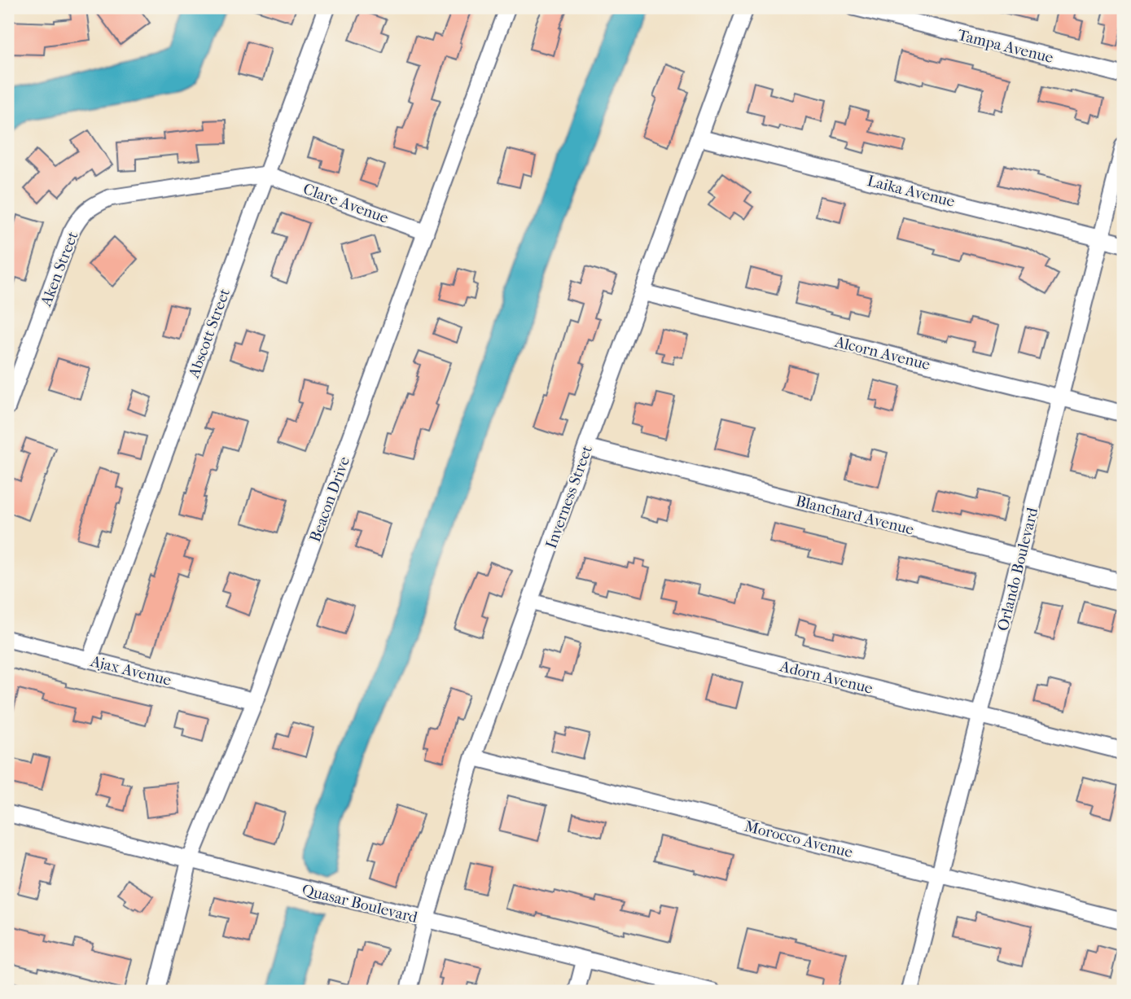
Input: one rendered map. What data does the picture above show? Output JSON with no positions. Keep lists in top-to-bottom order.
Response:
{
  "streets": {
    "street": [
      "Tampa Avenue",
      "Laika Avenue",
      "Clare Avenue",
      "Aken Street",
      "Abscott Street",
      "Alcorn Avenue",
      "Inverness Street",
      "Beacon Drive",
      "Blanchard Avenue",
      "Orlando Boulevard",
      "Ajax Avenue",
      "Adorn Avenue",
      "Morocco Avenue",
      "Quasar Boulevard"
    ]
  },
  "crossings": [
    ["Laika Avenue", "Inverness Street"],
    ["Laika Avenue", "Orlando Boulevard"],
    ["Clare Avenue", "Aken Street"],
    ["Clare Avenue", "Abscott Street"],
    ["Clare Avenue", "Beacon Drive"],
    ["Aken Street", "Abscott Street"],
    ["Abscott Street", "Ajax Avenue"],
    ["Alcorn Avenue", "Inverness Street"],
    ["Alcorn Avenue", "Orlando Boulevard"],
    ["Inverness Street", "Blanchard Avenue"],
    ["Inverness Street", "Adorn Avenue"],
    ["Inverness Street", "Morocco Avenue"],
    ["Inverness Street", "Quasar Boulevard"],
    ["Beacon Drive", "Ajax Avenue"],
    ["Beacon Drive", "Quasar Boulevard"],
    ["Blanchard Avenue", "Orlando Boulevard"],
    ["Orlando Boulevard", "Adorn Avenue"],
    ["Orlando Boulevard", "Morocco Avenue"]
  ]
}
